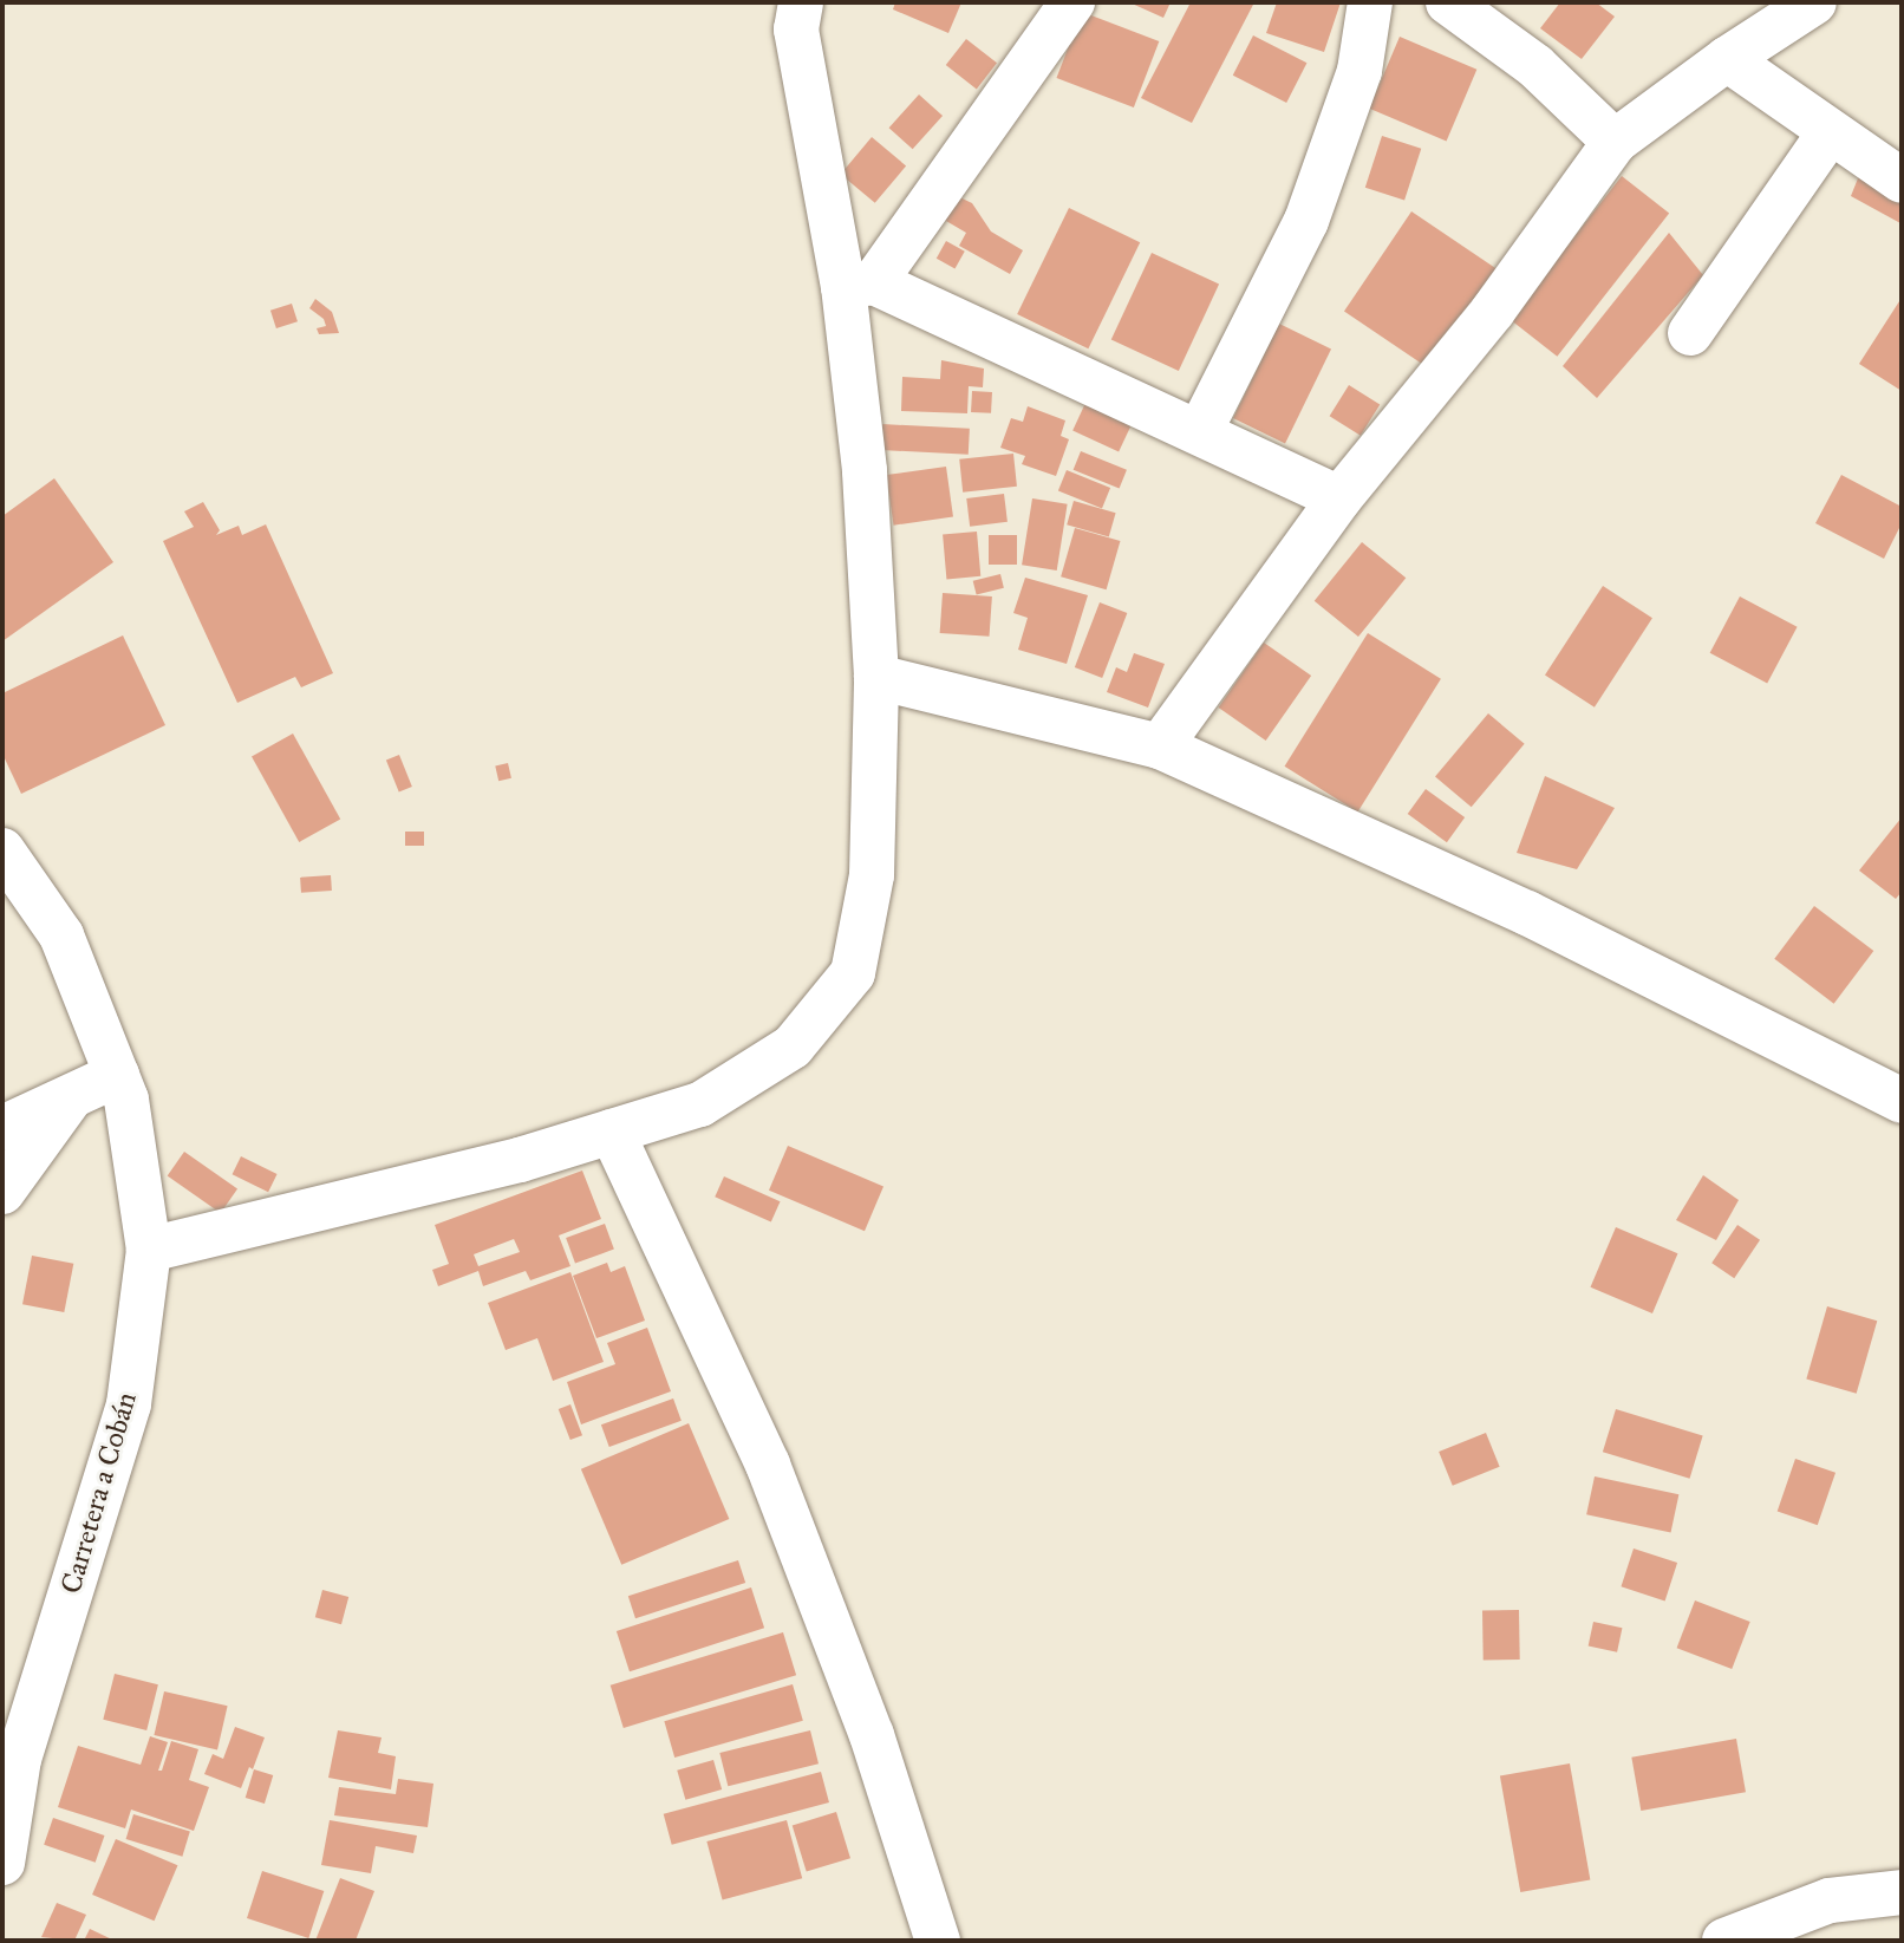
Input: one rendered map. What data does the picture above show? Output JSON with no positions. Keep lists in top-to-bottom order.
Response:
{
  "streets": {
    "street": ["Carretera a Cobán"]
  }
}
